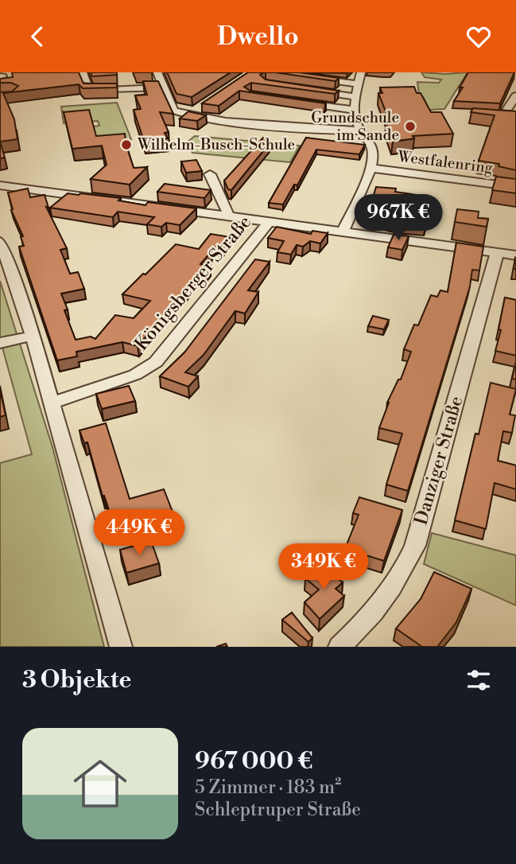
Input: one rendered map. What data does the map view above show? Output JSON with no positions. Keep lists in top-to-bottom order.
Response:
{
  "streets": {
    "street": ["Westfalenring", "Königsberger Straße", "Danziger Straße"]
  },
  "places": ["Grundschule im Sande", "Wilhelm-Busch-Schule"],
  "page": {
    "header": "Dwello",
    "price": ["967K €", "449K €", "349K €"],
    "heading": "3 Objekte",
    "list": [
      {
        "name": "967 000 €",
        "note": "5 Zimmer · 183 m² · Schleptruper Straße"
      }
    ]
  }
}
